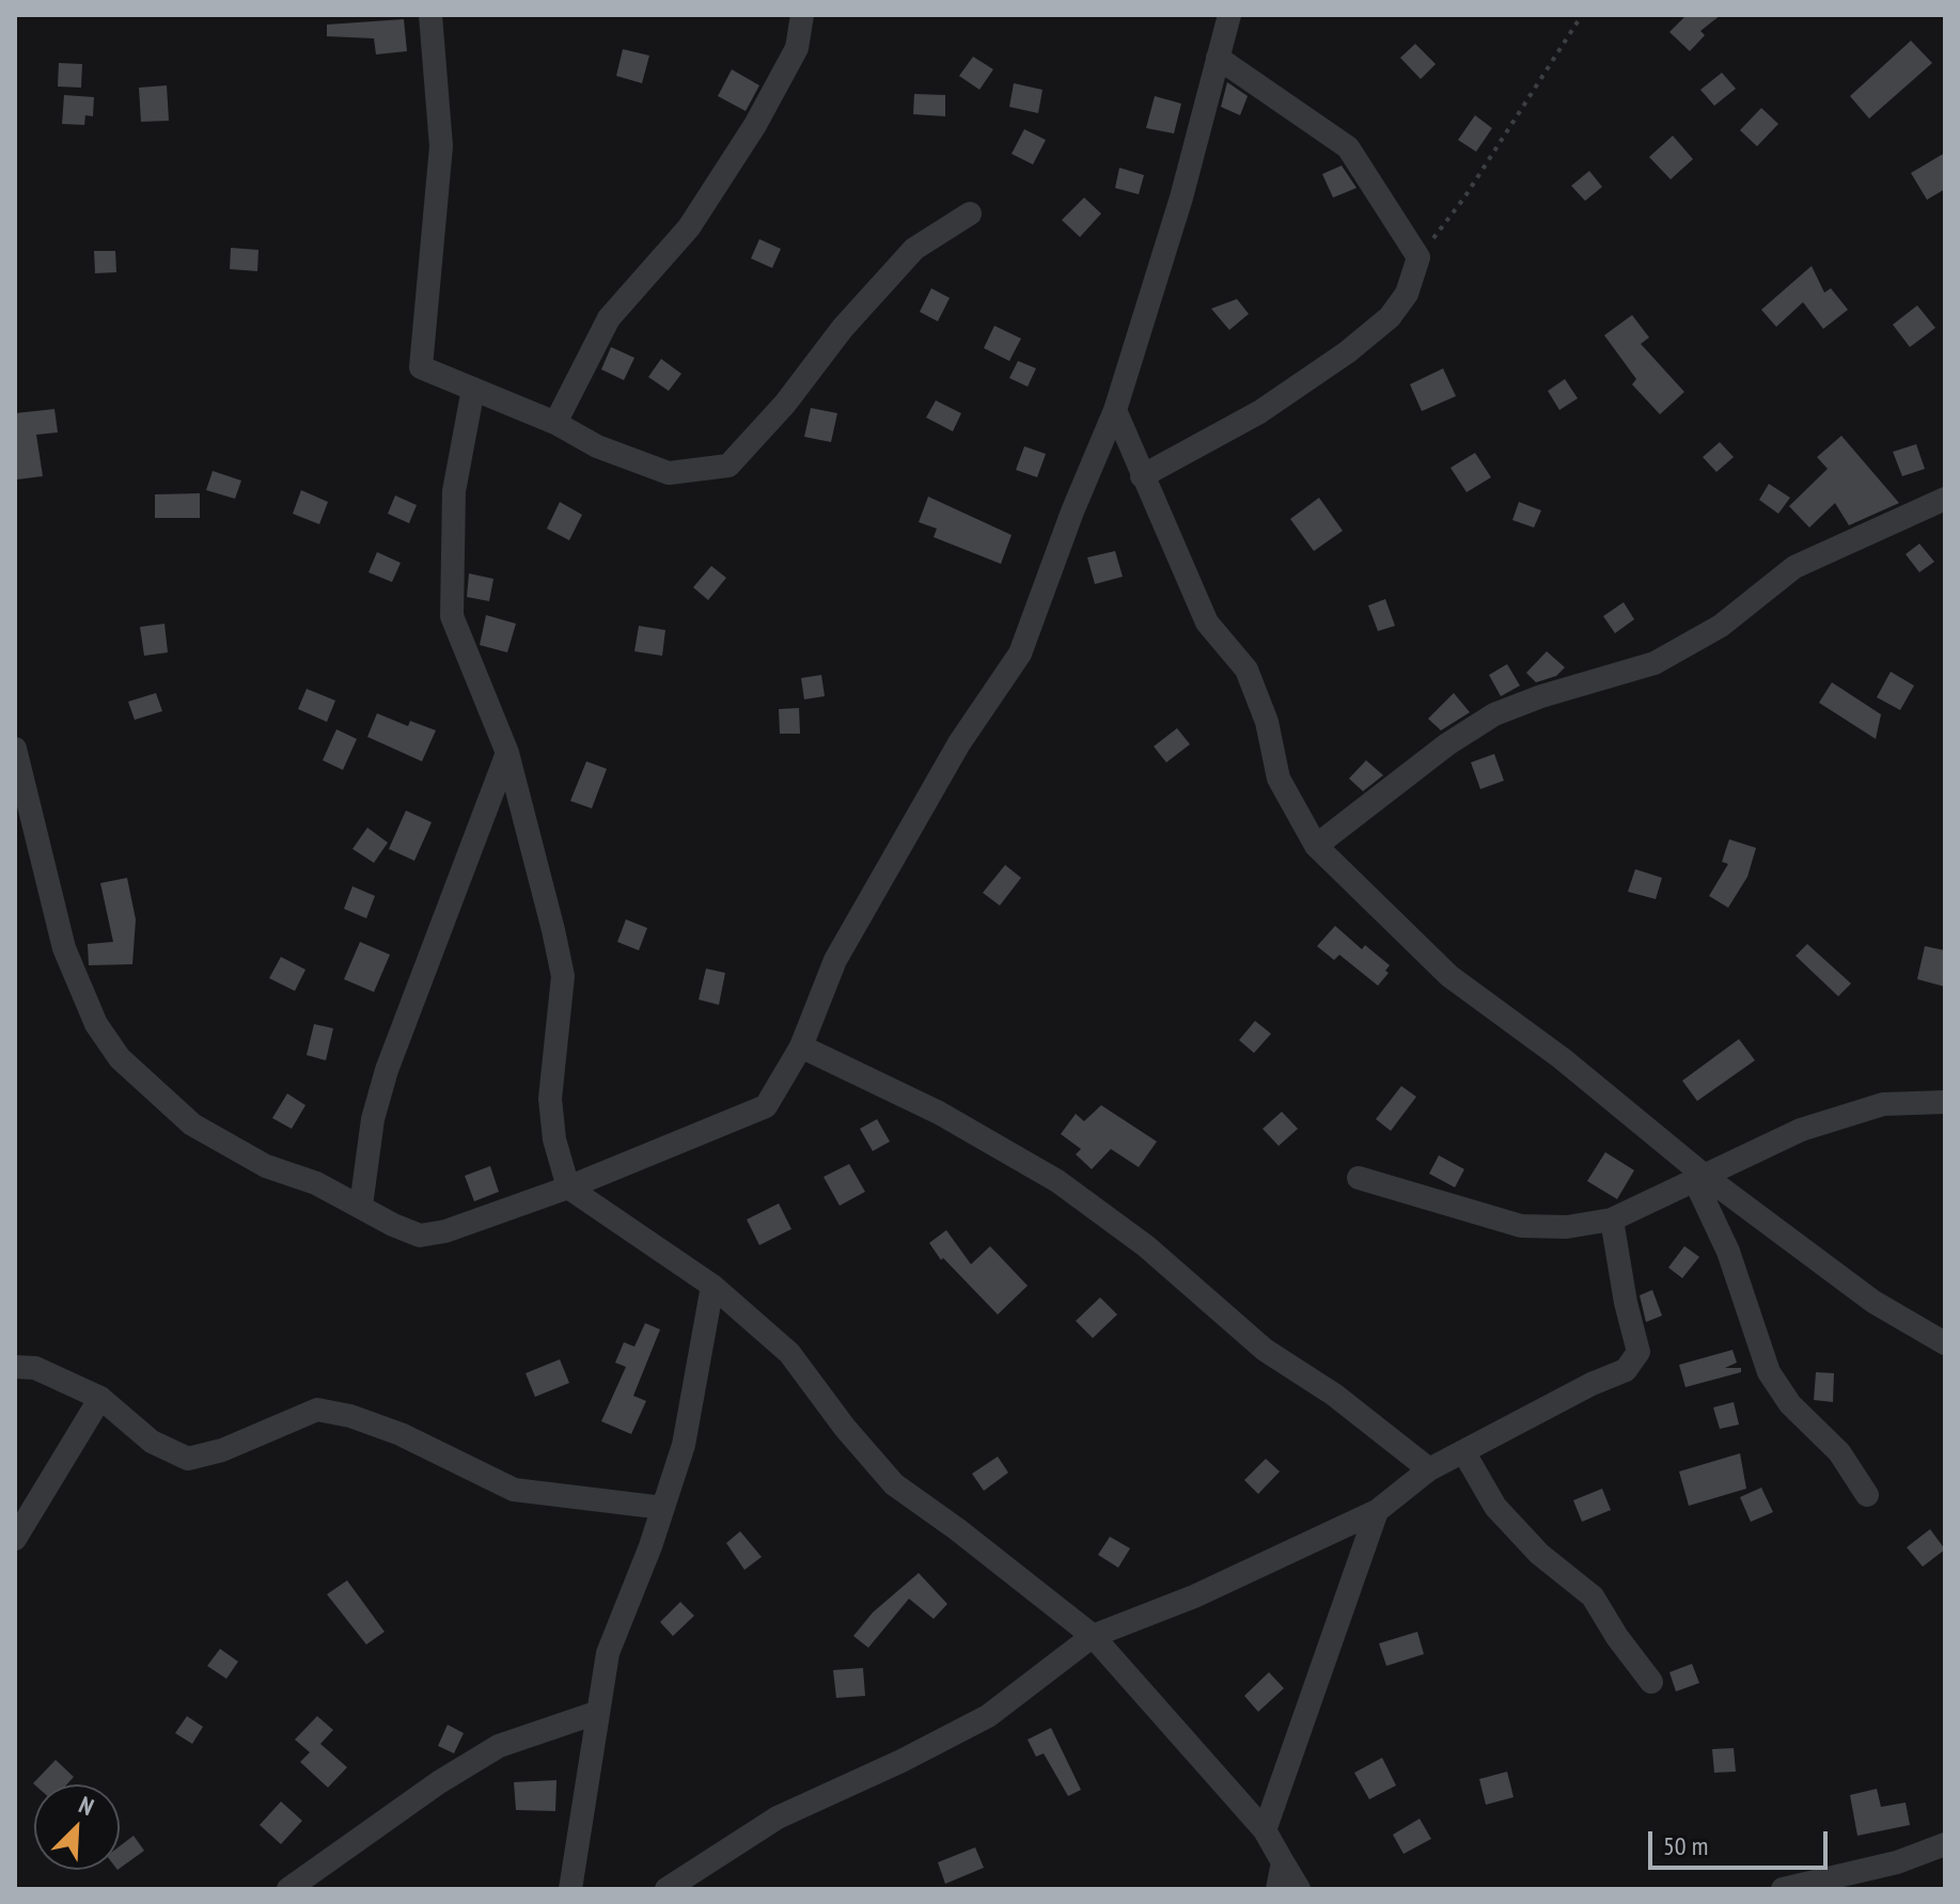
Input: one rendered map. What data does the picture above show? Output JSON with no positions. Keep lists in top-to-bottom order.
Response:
{
  "scale_bar": "50 m",
  "north": "top right"
}
